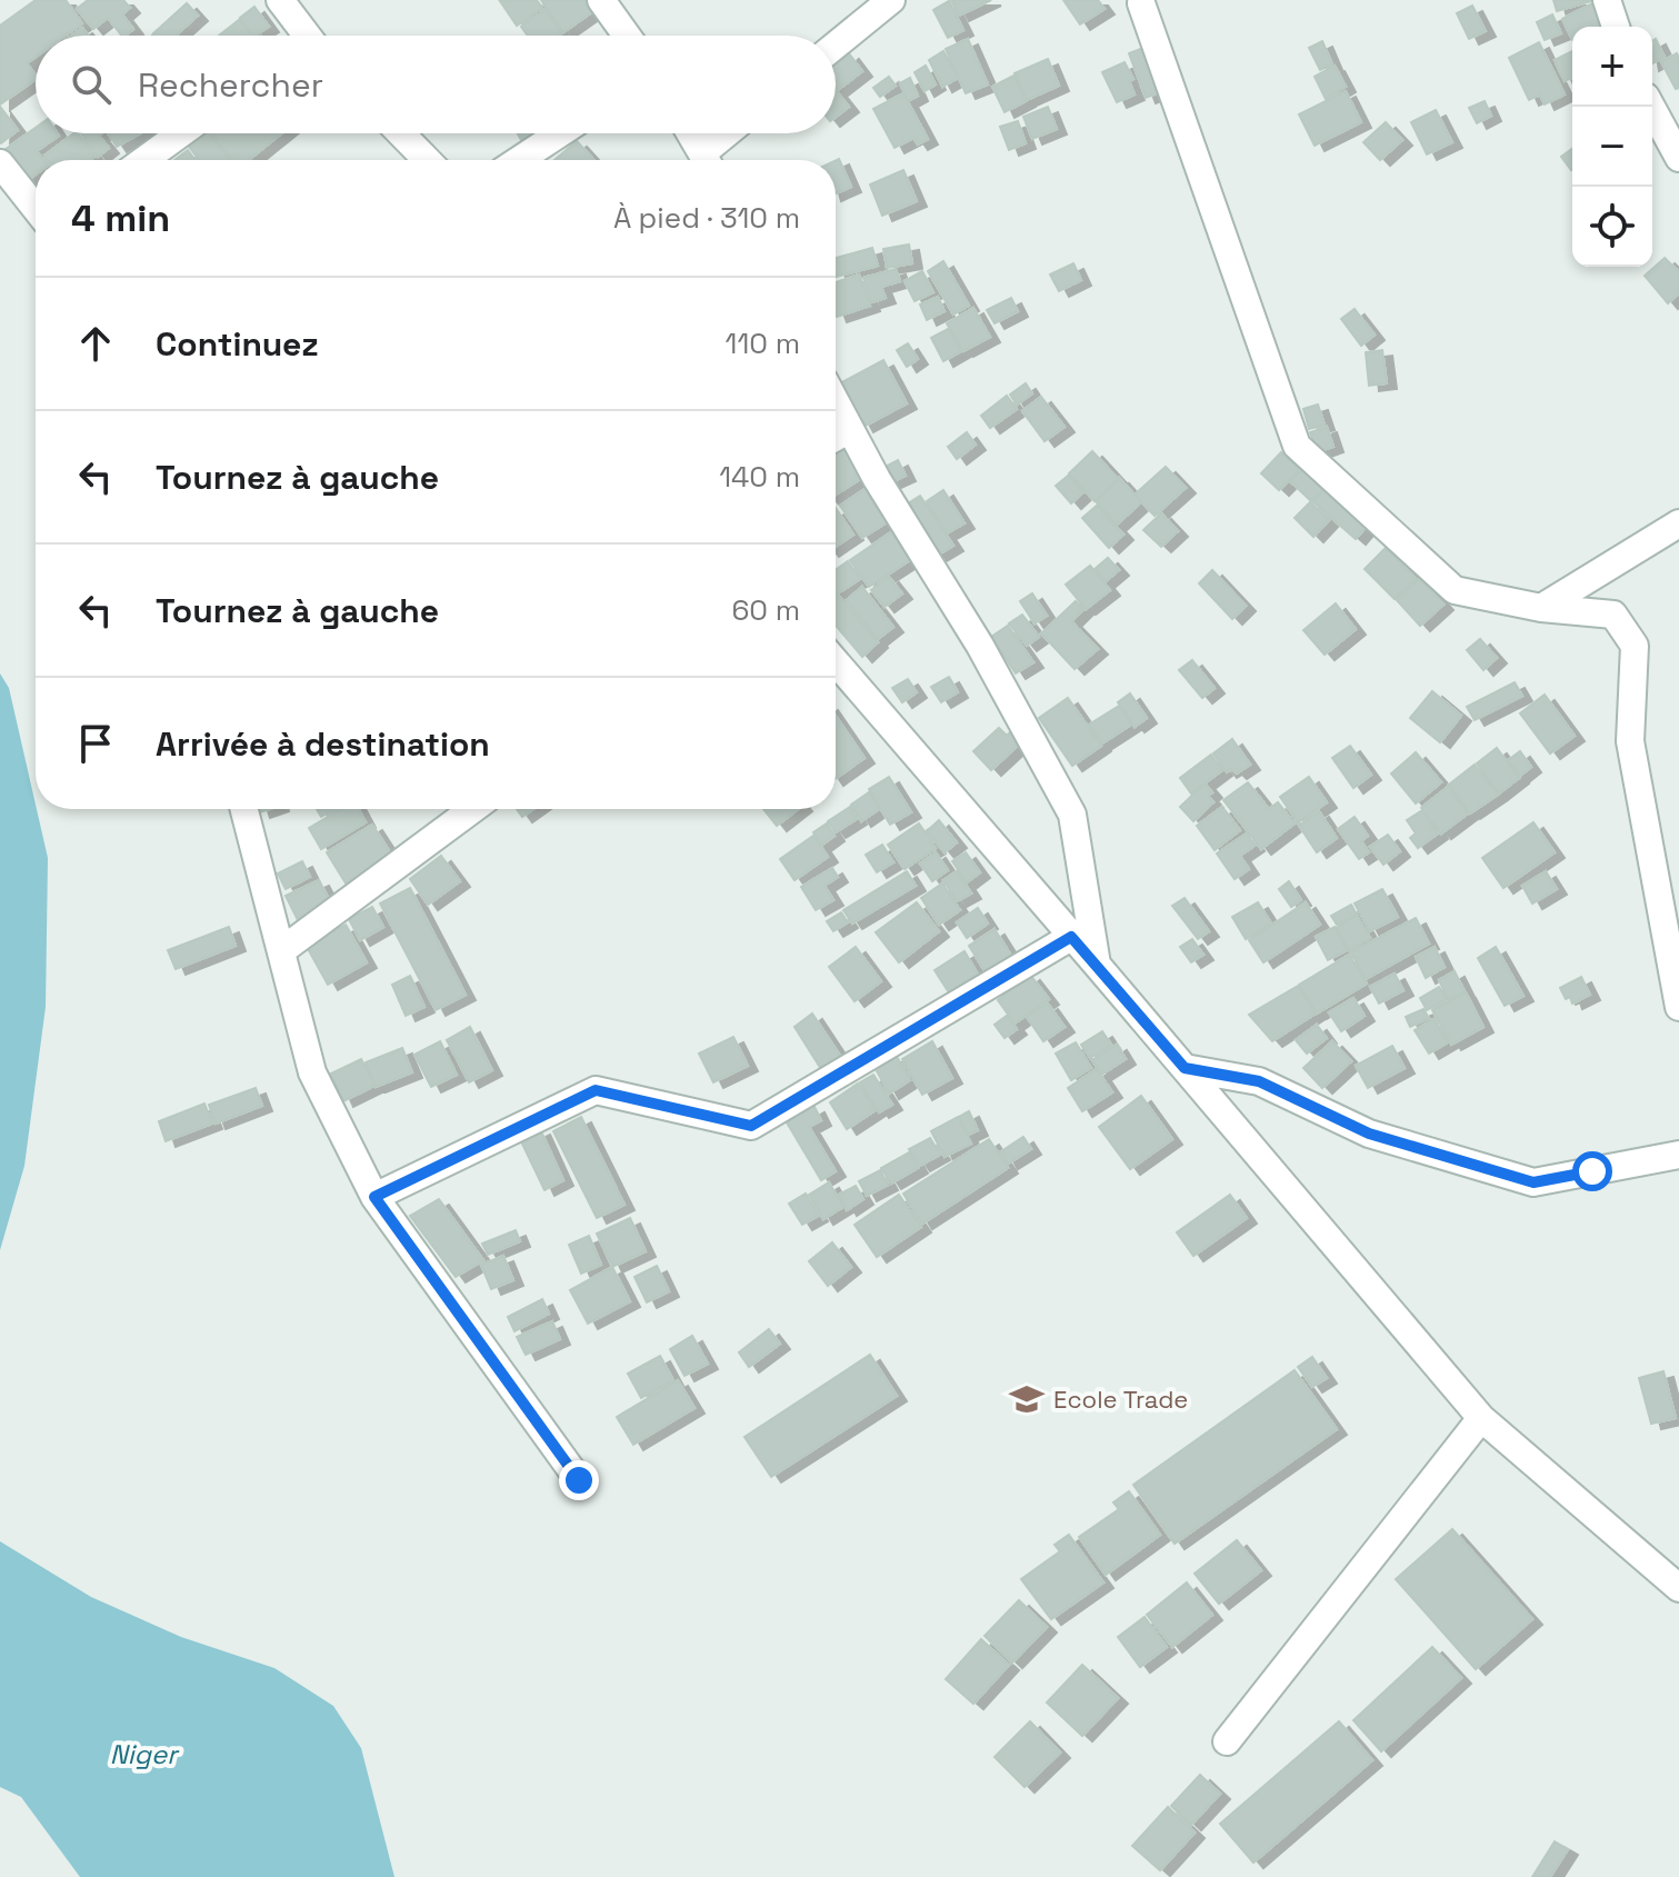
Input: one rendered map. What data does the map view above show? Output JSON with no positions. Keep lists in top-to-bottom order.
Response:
{
  "water": ["Niger"],
  "places": {
    "school or university": ["Ecole Trade"]
  },
  "page": {
    "map_buttons": ["+", "−"],
    "search": "Rechercher",
    "heading": ["4 min", "À pied · 310 m"],
    "list": [
      ["Continuez", "110 m"],
      ["Tournez à gauche", "140 m"],
      ["Tournez à gauche", "60 m"],
      "Arrivée à destination"
    ]
  }
}
